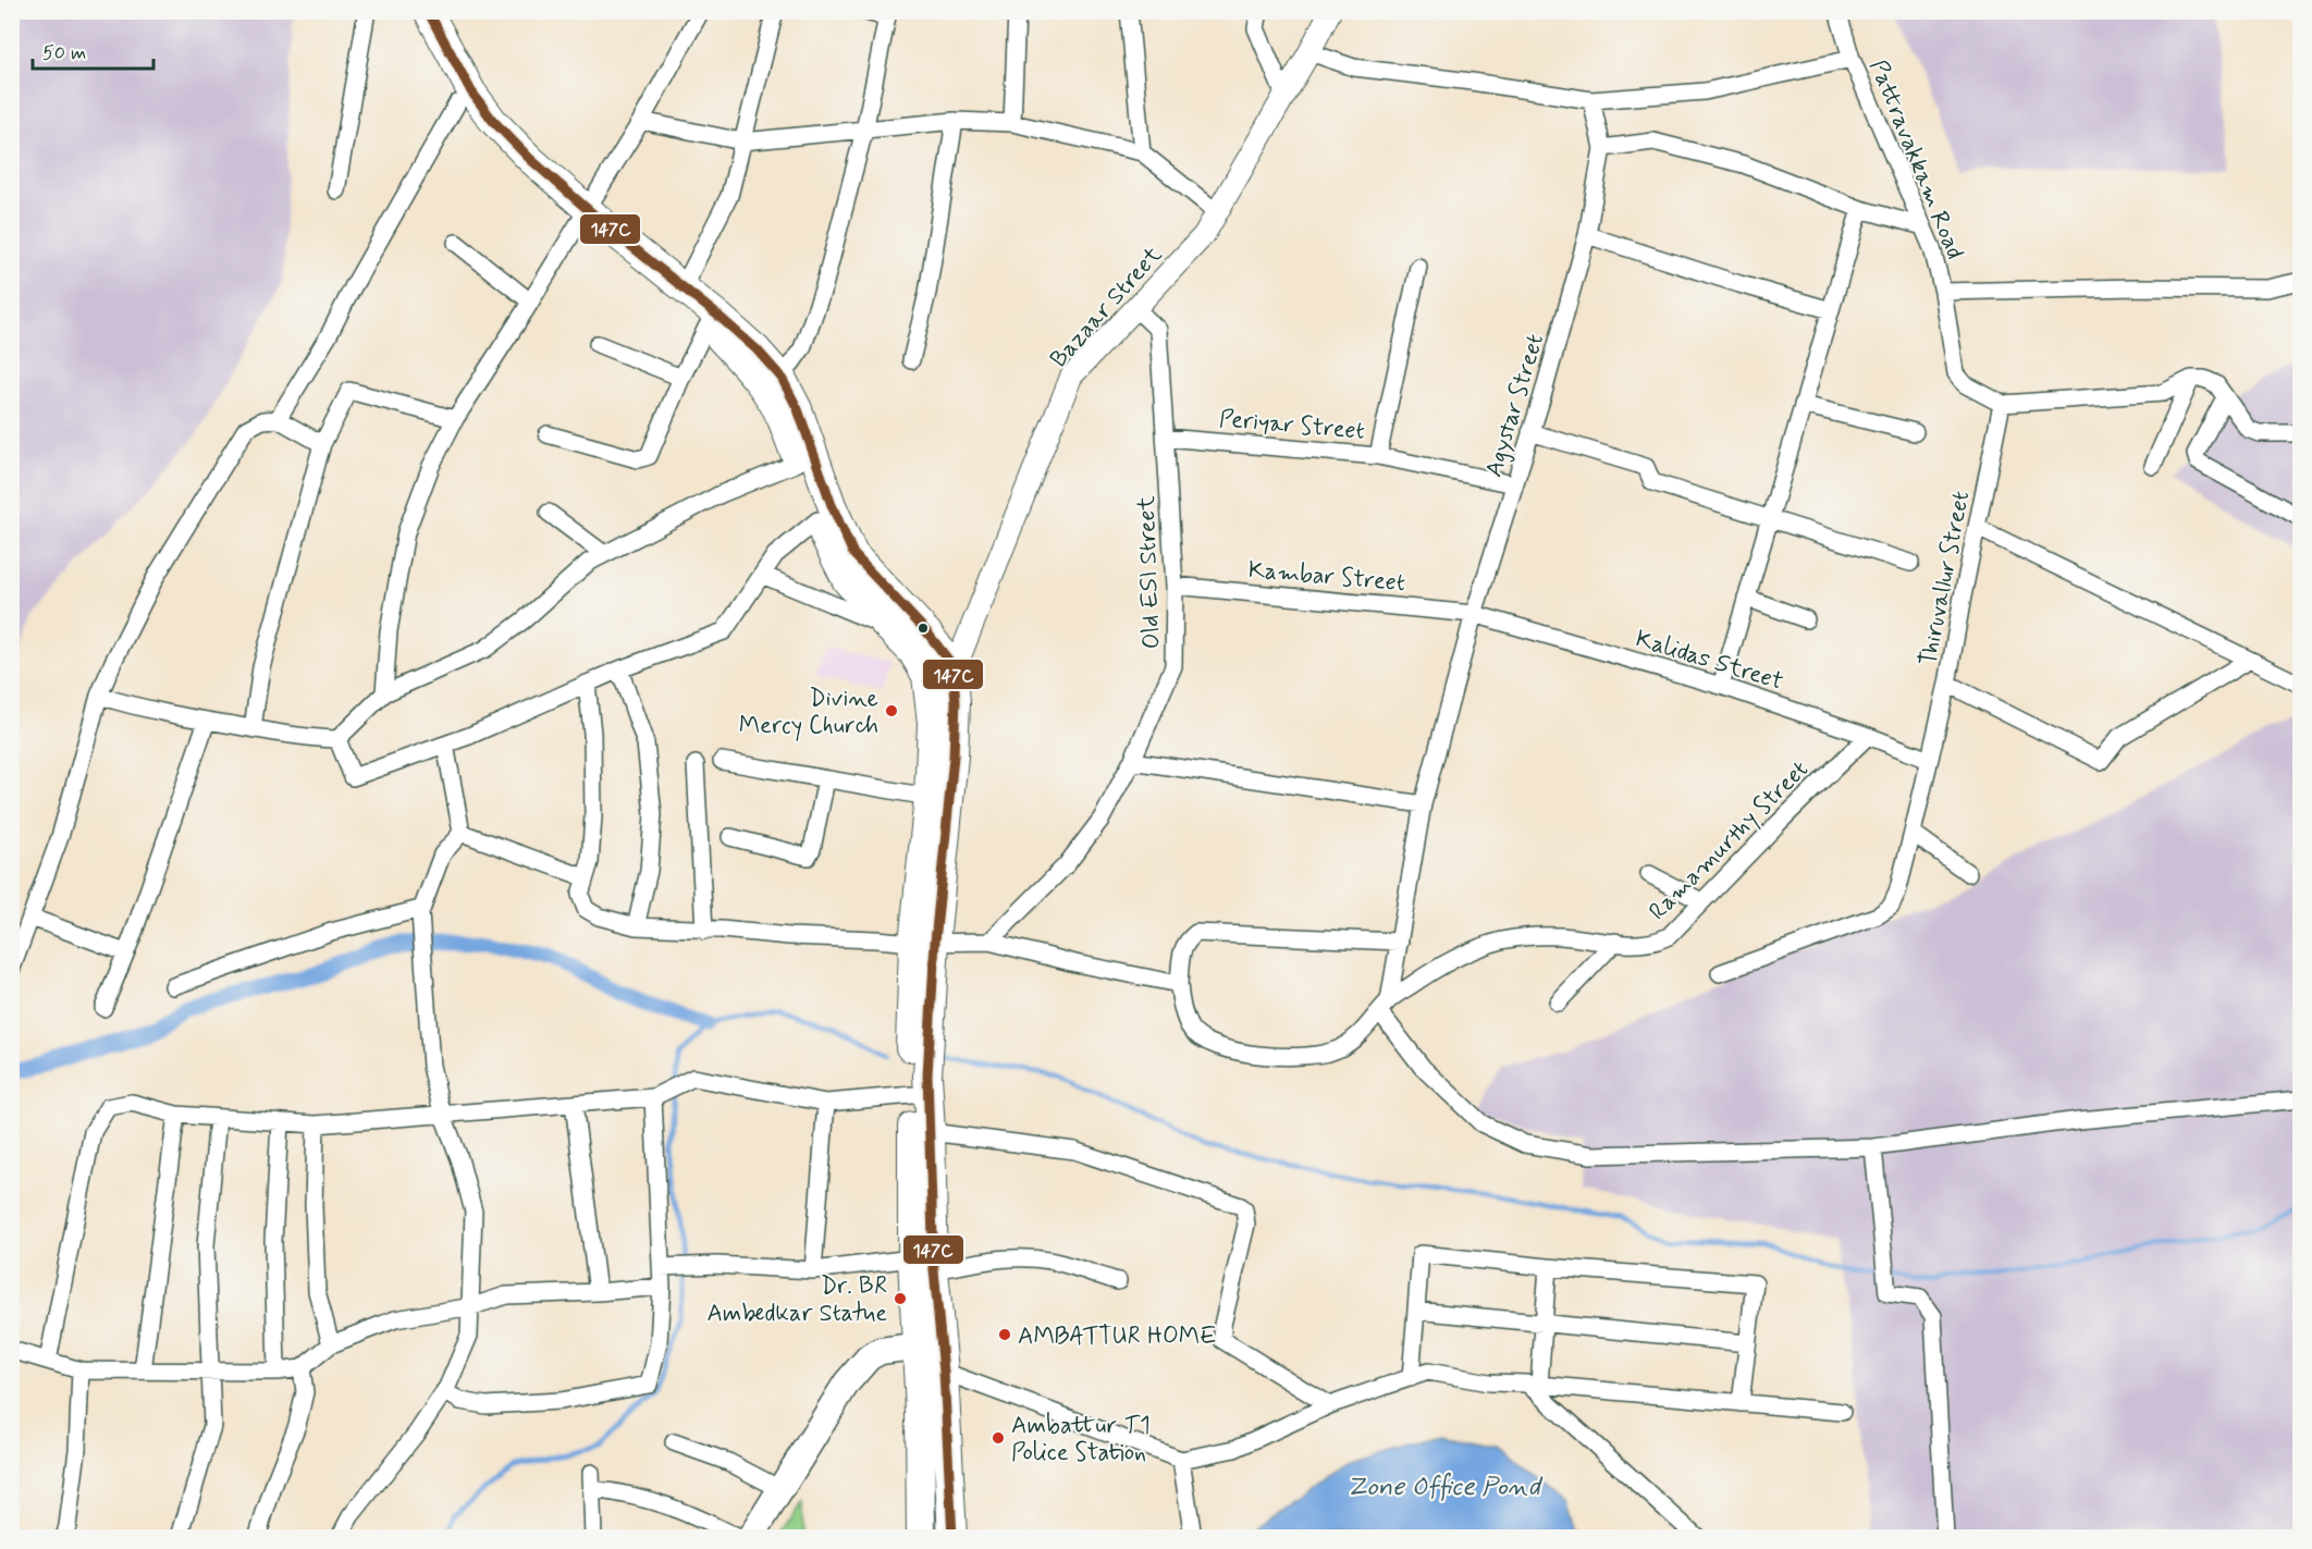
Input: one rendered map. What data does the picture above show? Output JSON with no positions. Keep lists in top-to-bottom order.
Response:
{
  "streets": {
    "street": [
      "Pattravakkam Road",
      "Bazaar Street",
      "Agystar Street",
      "Periyar Street",
      "Old ESI Street",
      "Kambar Street",
      "Thiruvallur Street",
      "Kalidas Street",
      "Ramamurthy Street"
    ]
  },
  "crossings": [
    ["Pattravakkam Road", "Thiruvallur Street"],
    ["Bazaar Street", "Old ESI Street"],
    ["Agystar Street", "Kambar Street"],
    ["Agystar Street", "Kalidas Street"],
    ["Agystar Street", "Ramamurthy Street"],
    ["Periyar Street", "Old ESI Street"],
    ["Old ESI Street", "Kambar Street"],
    ["Kambar Street", "Kalidas Street"],
    ["Thiruvallur Street", "Kalidas Street"],
    ["Kalidas Street", "Ramamurthy Street"]
  ],
  "water": ["Zone Office Pond"],
  "places": [
    "Divine Mercy Church",
    "Dr. BR Ambedkar Statue",
    "AMBATTUR HOME",
    "Ambattur T1 Police Station"
  ],
  "lines": ["transit line 147C"],
  "scale_bar": "50 m"
}
